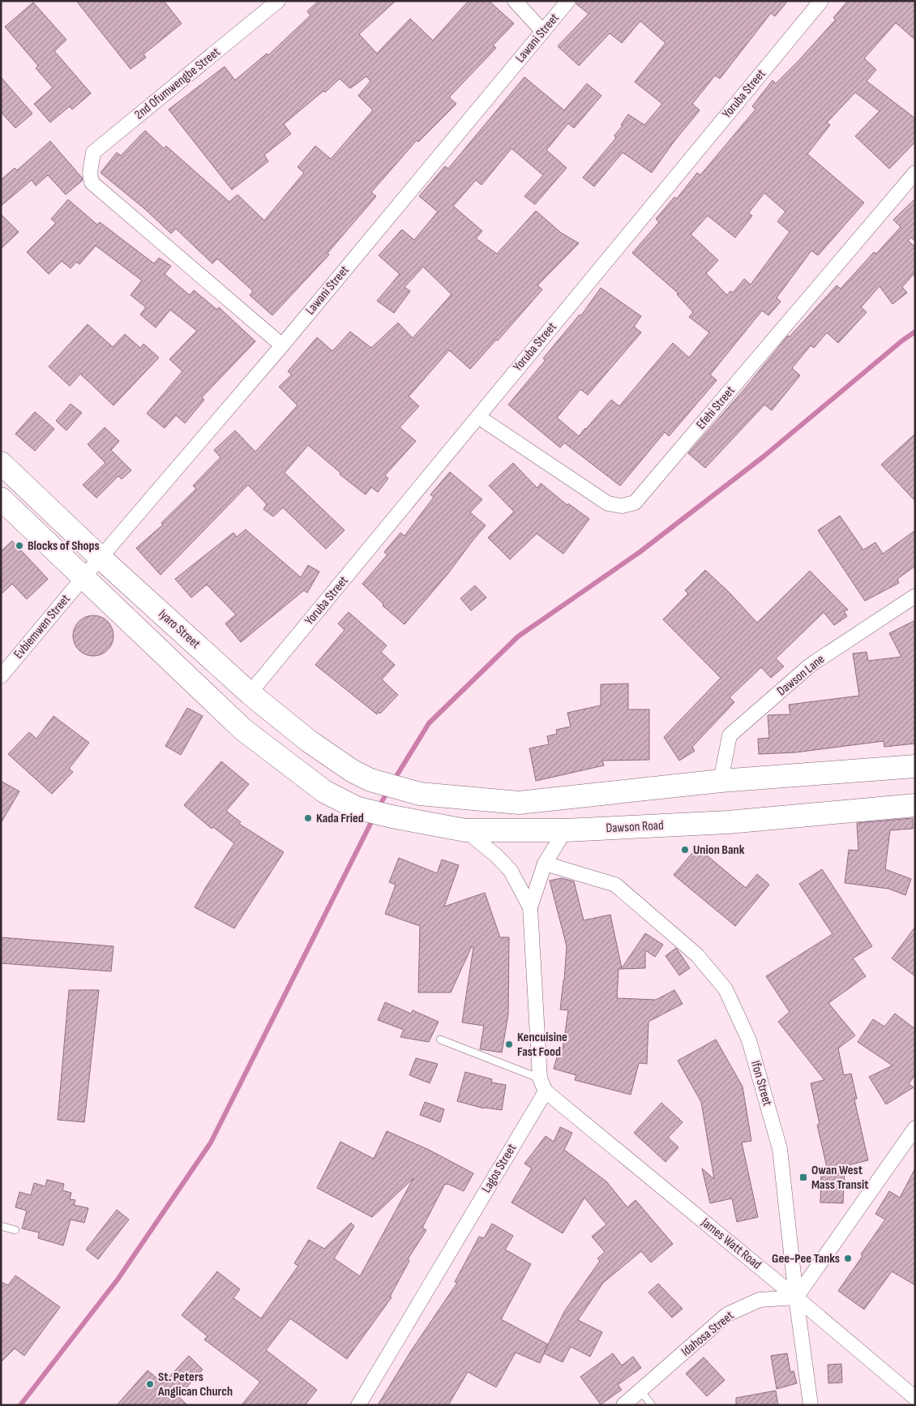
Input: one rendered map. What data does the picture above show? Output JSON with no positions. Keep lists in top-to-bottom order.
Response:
{
  "streets": {
    "highway": ["Iyaro Street", "Dawson Road"],
    "street": [
      "Lawani Street",
      "2nd Ofumwengbe Street",
      "Yoruba Street",
      "Efehi Street",
      "Evbiemwen Street",
      "Dawson Lane",
      "Ifon Street",
      "Lagos Street",
      "James Watt Road",
      "Idahosa Street"
    ]
  },
  "crossings": [
    ["Lawani Street", "2nd Ofumwengbe Street"],
    ["Lawani Street", "Evbiemwen Street"],
    ["Lawani Street", "Iyaro Street"],
    ["Lawani Street", "Dawson Road"],
    ["Yoruba Street", "Efehi Street"],
    ["Yoruba Street", "Iyaro Street"],
    ["Evbiemwen Street", "Dawson Road"],
    ["Iyaro Street", "Dawson Lane"],
    ["Ifon Street", "James Watt Road"],
    ["Ifon Street", "Idahosa Street"],
    ["Lagos Street", "James Watt Road"],
    ["James Watt Road", "Idahosa Street"]
  ],
  "places": {
    "other": [
      "Blocks of Shops",
      "Kada Fried",
      "Union Bank",
      "Kencuisine Fast Food",
      "Gee-Pee Tanks",
      "St. Peters Anglican Church"
    ],
    "transit": ["Owan West Mass Transit"]
  }
}
